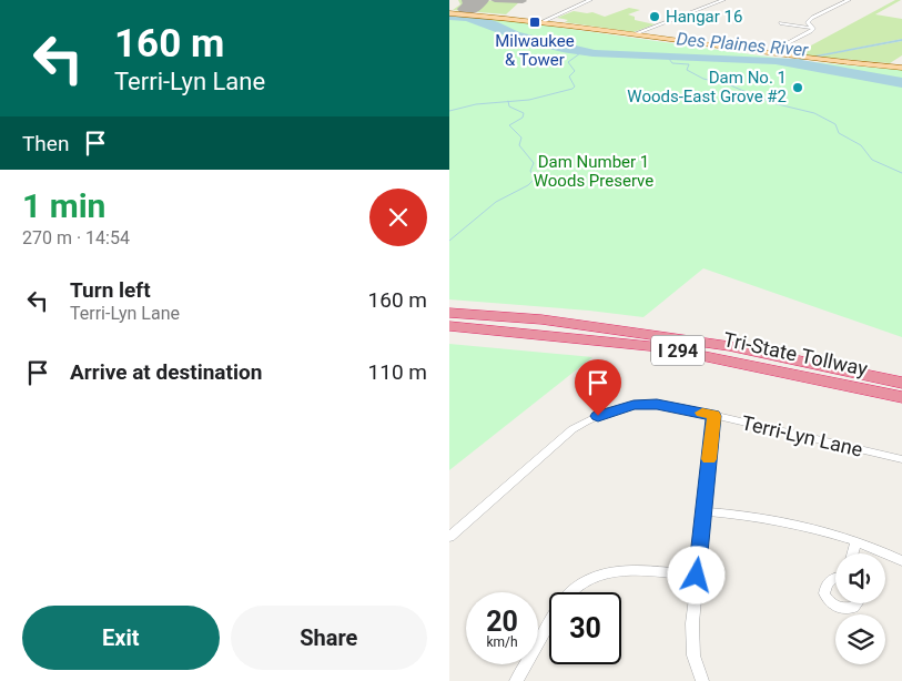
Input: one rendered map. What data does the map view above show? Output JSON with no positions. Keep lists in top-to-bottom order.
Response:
{
  "streets": {
    "highway": ["I 294", "Tri-State Tollway"],
    "street": ["Terri-Lyn Lane"]
  },
  "water": ["Des Plaines River"],
  "parks": ["Dam Number 1 Woods Preserve"],
  "places": {
    "other": ["Hangar 16", "Dam No. 1 Woods-East Grove #2"],
    "transit": ["Milwaukee & Tower"]
  },
  "page": {
    "turn": ["160 m", "Terri-Lyn Lane"],
    "then": "Then",
    "heading": ["1 min", "270 m · 14:54"],
    "list": [
      {
        "name": "Turn left",
        "note": "Terri-Lyn Lane",
        "value": "160 m"
      },
      {
        "name": "Arrive at destination",
        "value": "110 m"
      }
    ],
    "speed": "20 km/h",
    "limit": "30",
    "buttons": ["Exit", "Share"]
  }
}
